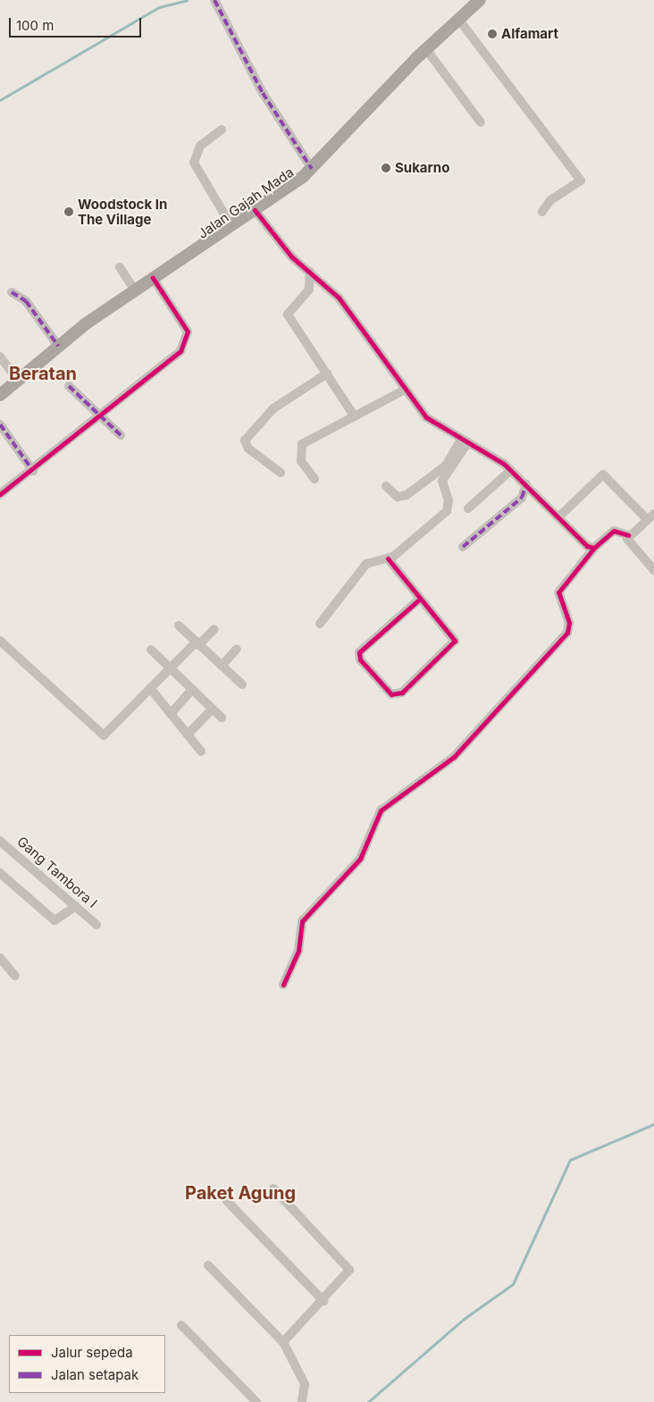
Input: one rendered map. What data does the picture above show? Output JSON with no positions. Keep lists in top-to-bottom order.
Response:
{
  "streets": {
    "highway": ["Jalan Gajah Mada"],
    "street": ["Gang Tambora I"]
  },
  "districts": ["Beratan", "Paket Agung"],
  "places": ["Alfamart", "Sukarno", "Woodstock In The Village"],
  "legend": ["Jalur sepeda", "Jalan setapak"],
  "scale_bar": "100 m"
}
